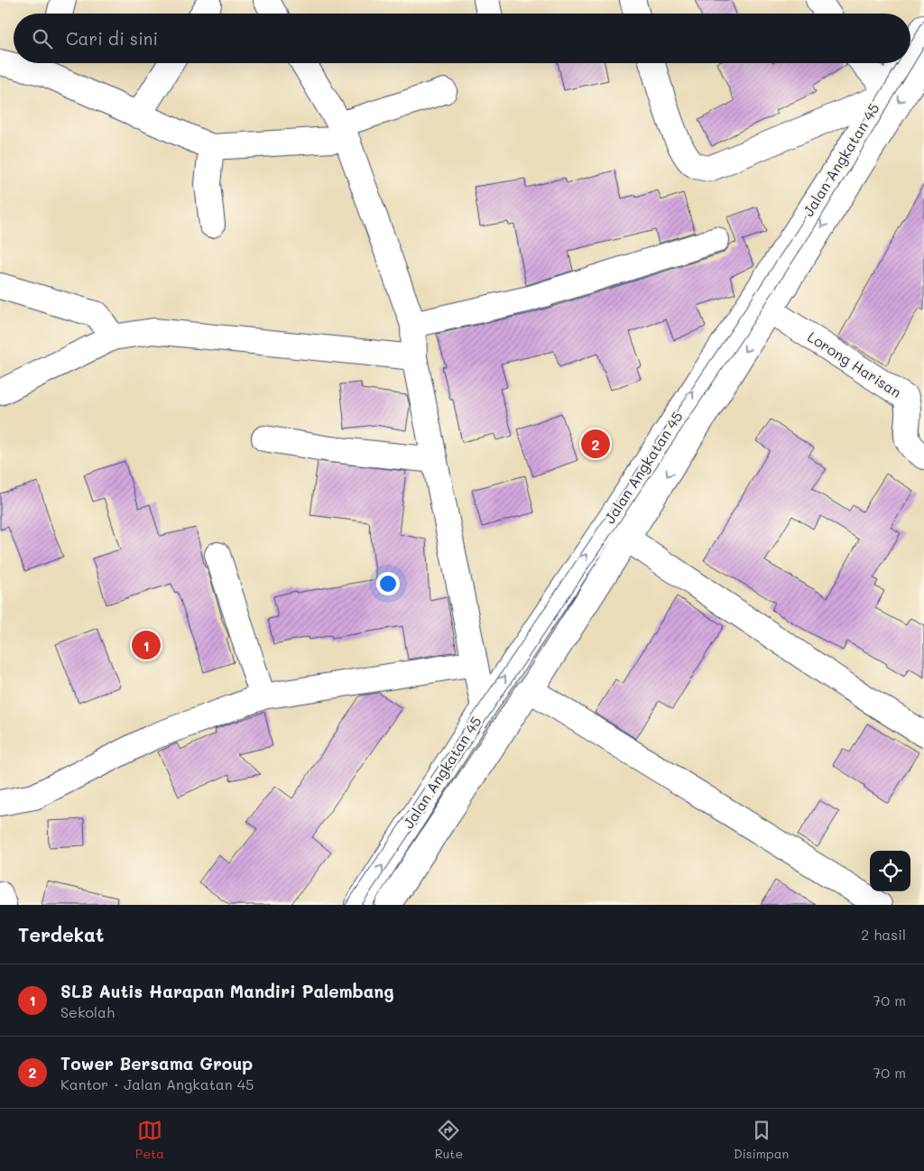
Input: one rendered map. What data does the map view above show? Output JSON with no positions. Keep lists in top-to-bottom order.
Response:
{
  "streets": {
    "street": ["Jalan Angkatan 45", "Lorong Harisan"]
  },
  "crossings": [
    ["Jalan Angkatan 45", "Lorong Harisan"]
  ],
  "page": {
    "search": "Cari di sini",
    "pins": ["2", "1"],
    "heading": ["Terdekat", "2 hasil"],
    "list": [
      {
        "mark": "1",
        "name": "SLB Autis Harapan Mandiri Palembang",
        "note": "Sekolah",
        "value": "70 m"
      },
      {
        "mark": "2",
        "name": "Tower Bersama Group",
        "note": "Kantor · Jalan Angkatan 45",
        "value": "70 m"
      }
    ],
    "nav": ["Peta", "Rute", "Disimpan"]
  }
}
